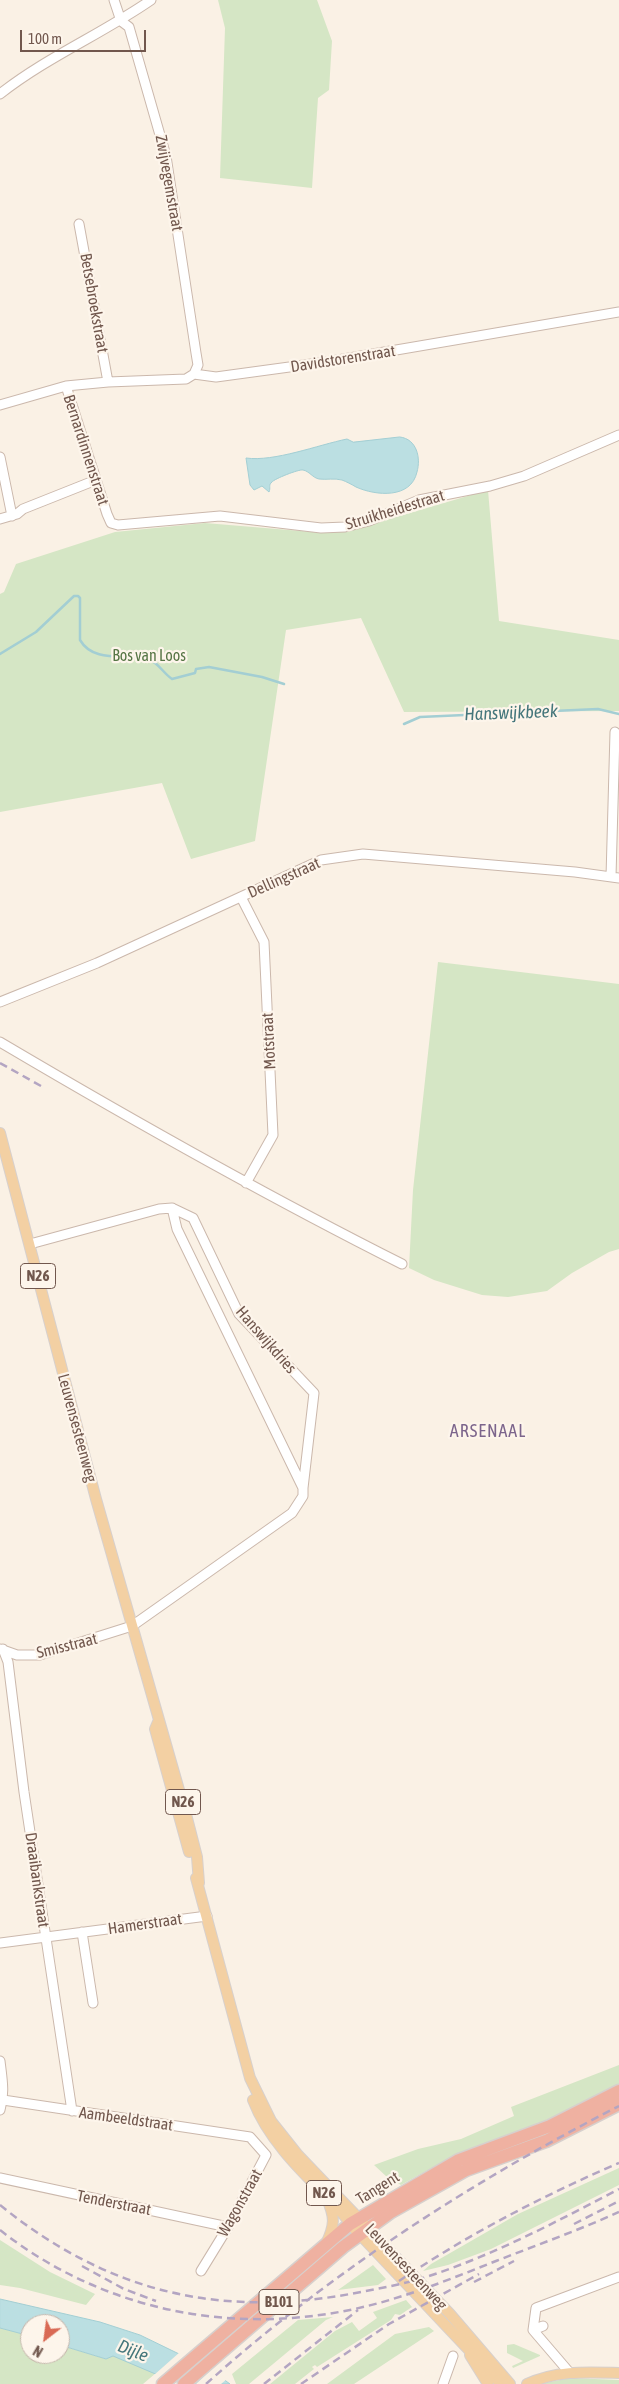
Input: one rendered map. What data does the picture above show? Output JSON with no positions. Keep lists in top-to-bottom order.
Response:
{
  "streets": {
    "highway": ["Tangent", "B101"],
    "main road": ["N26", "Leuvensesteenweg"],
    "street": [
      "Zwijvegemstraat",
      "Betsebroekstraat",
      "Davidstorenstraat",
      "Bernardinnenstraat",
      "Struikheidestraat",
      "Dellingstraat",
      "Motstraat",
      "Hanswijkdries",
      "Smisstraat",
      "Draaibankstraat",
      "Hamerstraat",
      "Aambeeldstraat",
      "Tenderstraat",
      "Wagonstraat"
    ]
  },
  "crossings": [
    ["Zwijvegemstraat", "Davidstorenstraat"],
    ["Betsebroekstraat", "Davidstorenstraat"],
    ["Davidstorenstraat", "Bernardinnenstraat"],
    ["Bernardinnenstraat", "Struikheidestraat"],
    ["Dellingstraat", "Motstraat"],
    ["Hanswijkdries", "Leuvensesteenweg"],
    ["Hanswijkdries", "Smisstraat"],
    ["Leuvensesteenweg", "Smisstraat"],
    ["Leuvensesteenweg", "Hamerstraat"],
    ["Leuvensesteenweg", "Tangent"],
    ["Smisstraat", "Draaibankstraat"],
    ["Draaibankstraat", "Hamerstraat"],
    ["Draaibankstraat", "Aambeeldstraat"],
    ["Aambeeldstraat", "Wagonstraat"],
    ["Tenderstraat", "Wagonstraat"]
  ],
  "districts": ["ARSENAAL"],
  "water": ["Hanswijkbeek", "Dijle"],
  "parks": ["Bos van Loos"],
  "scale_bar": "100 m",
  "north": "bottom left"
}
